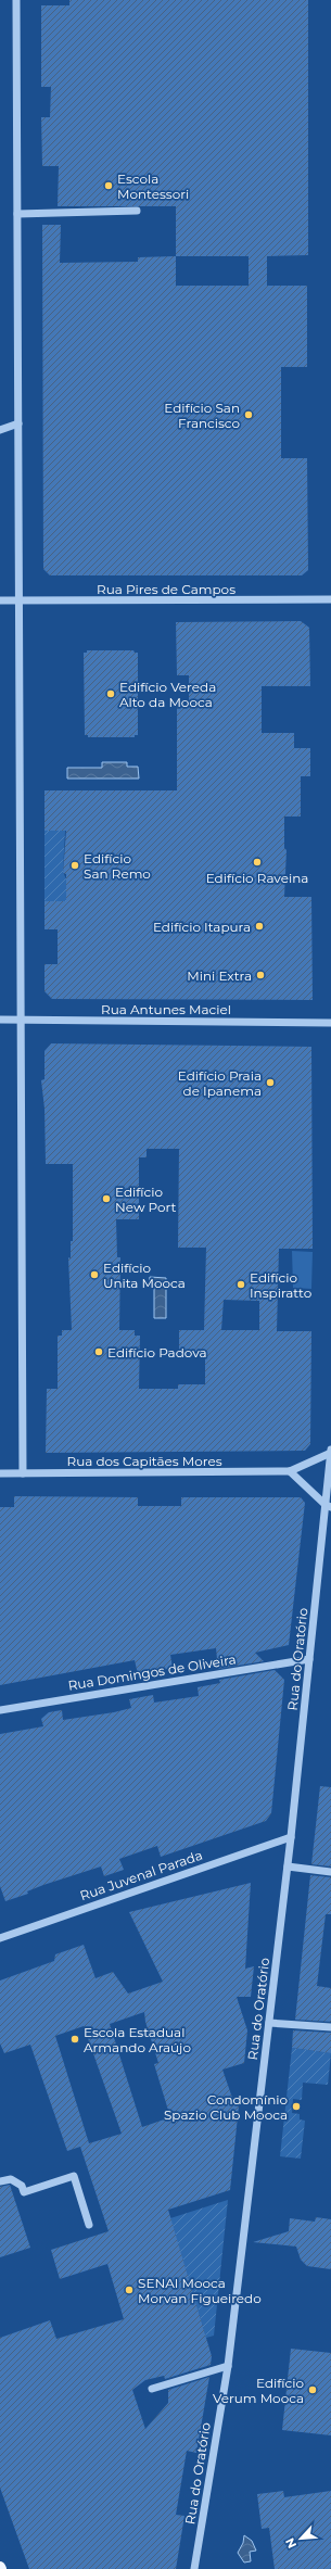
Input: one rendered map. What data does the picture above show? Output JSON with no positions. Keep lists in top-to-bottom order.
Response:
{
  "streets": {
    "street": [
      "Rua Pires de Campos",
      "Rua Antunes Maciel",
      "Rua dos Capitães Mores",
      "Rua do Oratório",
      "Rua Domingos de Oliveira",
      "Rua Juvenal Parada"
    ]
  },
  "crossings": [
    ["Rua dos Capitães Mores", "Rua do Oratório"],
    ["Rua do Oratório", "Rua Domingos de Oliveira"],
    ["Rua do Oratório", "Rua Juvenal Parada"]
  ],
  "places": [
    "Escola Montessori",
    "Edifício San Francisco",
    "Edifício Vereda Alto da Mooca",
    "Edifício Raveina",
    "Edifício San Remo",
    "Edifício Itapura",
    "Mini Extra",
    "Edifício Praia de Ipanema",
    "Edifício New Port",
    "Edifício Unita Mooca",
    "Edifício Inspiratto",
    "Edifício Padova",
    "Escola Estadual Armando Araújo",
    "Condomínio Spazio Club Mooca",
    "SENAI Mooca Morvan Figueiredo",
    "Edifício Verum Mooca"
  ],
  "north": "bottom left"
}
